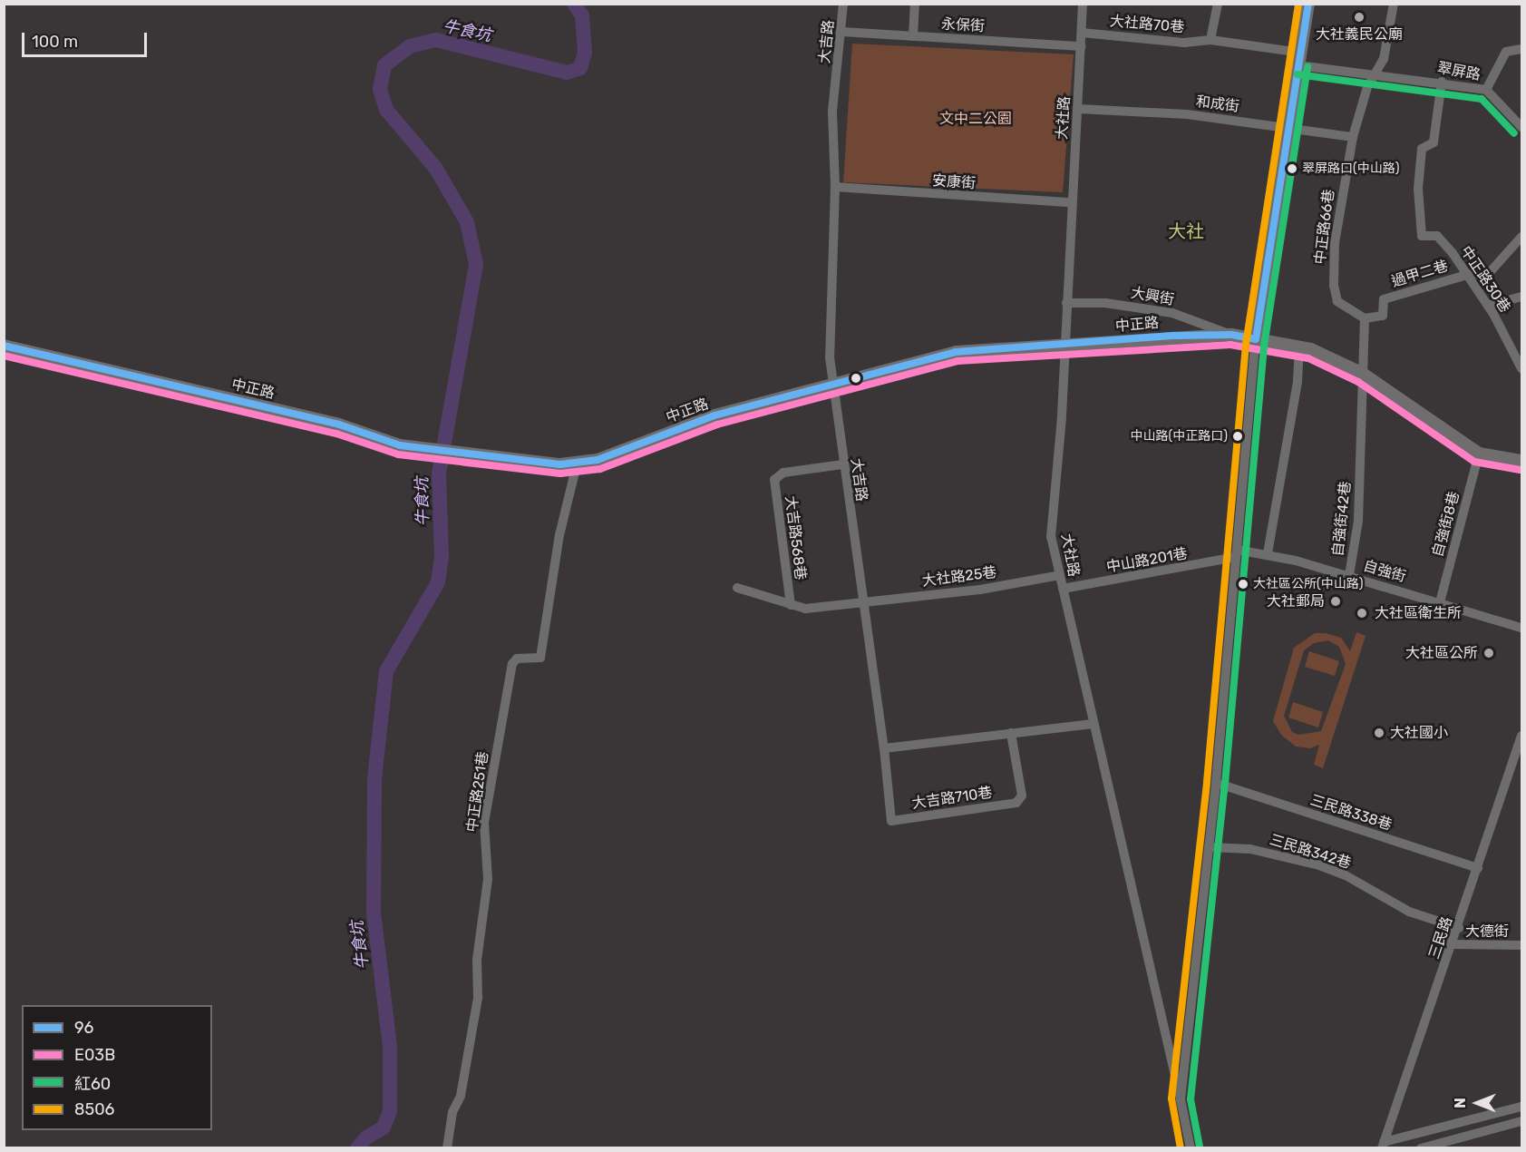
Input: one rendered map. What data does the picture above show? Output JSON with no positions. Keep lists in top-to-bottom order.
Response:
{
  "streets": {
    "main road": ["中正路"],
    "street": [
      "大社路70巷",
      "永保街",
      "大吉路",
      "翠屏路",
      "和成街",
      "大社路",
      "安康街",
      "中正路66巷",
      "過甲二巷",
      "中正路30巷",
      "大興街",
      "自強街42巷",
      "自強街8巷",
      "大吉路568巷",
      "中山路201巷",
      "自強街",
      "大社路25巷",
      "中正路251巷",
      "大吉路710巷",
      "三民路338巷",
      "三民路342巷",
      "大德街",
      "三民路"
    ]
  },
  "crossings": [
    ["大社路70巷", "翠屏路"],
    ["大社路70巷", "大社路"],
    ["永保街", "大吉路"],
    ["永保街", "大社路"],
    ["大吉路", "安康街"],
    ["大吉路", "中正路"],
    ["大吉路", "大吉路568巷"],
    ["大吉路", "大社路25巷"],
    ["大吉路", "大吉路710巷"],
    ["翠屏路", "中正路66巷"],
    ["翠屏路", "中正路30巷"],
    ["和成街", "大社路"],
    ["和成街", "中正路66巷"],
    ["大社路", "安康街"],
    ["大社路", "大興街"],
    ["大社路", "中正路"],
    ["大社路", "中山路201巷"],
    ["大社路", "大社路25巷"],
    ["中正路66巷", "過甲二巷"],
    ["過甲二巷", "中正路30巷"],
    ["大興街", "中正路"],
    ["中正路", "自強街42巷"],
    ["中正路", "自強街8巷"],
    ["中正路", "中正路251巷"],
    ["自強街42巷", "自強街"],
    ["自強街8巷", "自強街"],
    ["大吉路568巷", "大社路25巷"],
    ["中山路201巷", "自強街"],
    ["三民路338巷", "三民路"],
    ["三民路342巷", "三民路"],
    ["大德街", "三民路"]
  ],
  "districts": ["大社"],
  "water": ["牛食坑"],
  "parks": ["文中二公園"],
  "places": [
    "大社義民公廟",
    "翠屏路口(中山路)",
    "中山路(中正路口)",
    "大社區公所(中山路)",
    "大社郵局",
    "大社區衛生所",
    "大社區公所",
    "大社國小"
  ],
  "lines": [
    "transit line 96",
    "transit line 8506",
    "transit line 紅60",
    "transit line E03B"
  ],
  "legend": [
    "96",
    "E03B",
    "紅60",
    "8506"
  ],
  "scale_bar": "100 m",
  "north": "left"
}
